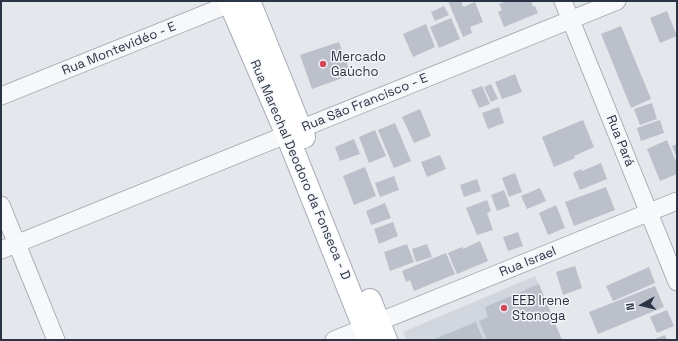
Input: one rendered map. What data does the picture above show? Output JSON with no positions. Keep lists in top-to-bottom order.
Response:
{
  "streets": {
    "street": [
      "Rua Montevidéo - E",
      "Rua São Francisco - E",
      "Rua Pará",
      "Rua Marechal Deodoro da Fonseca - D",
      "Rua Israel"
    ]
  },
  "crossings": [
    ["Rua Montevidéo - E", "Rua Marechal Deodoro da Fonseca - D"],
    ["Rua São Francisco - E", "Rua Pará"],
    ["Rua São Francisco - E", "Rua Marechal Deodoro da Fonseca - D"],
    ["Rua Pará", "Rua Israel"],
    ["Rua Marechal Deodoro da Fonseca - D", "Rua Israel"]
  ],
  "places": ["Mercado Gaúcho", "EEB Irene Stonoga"],
  "north": "left"
}
